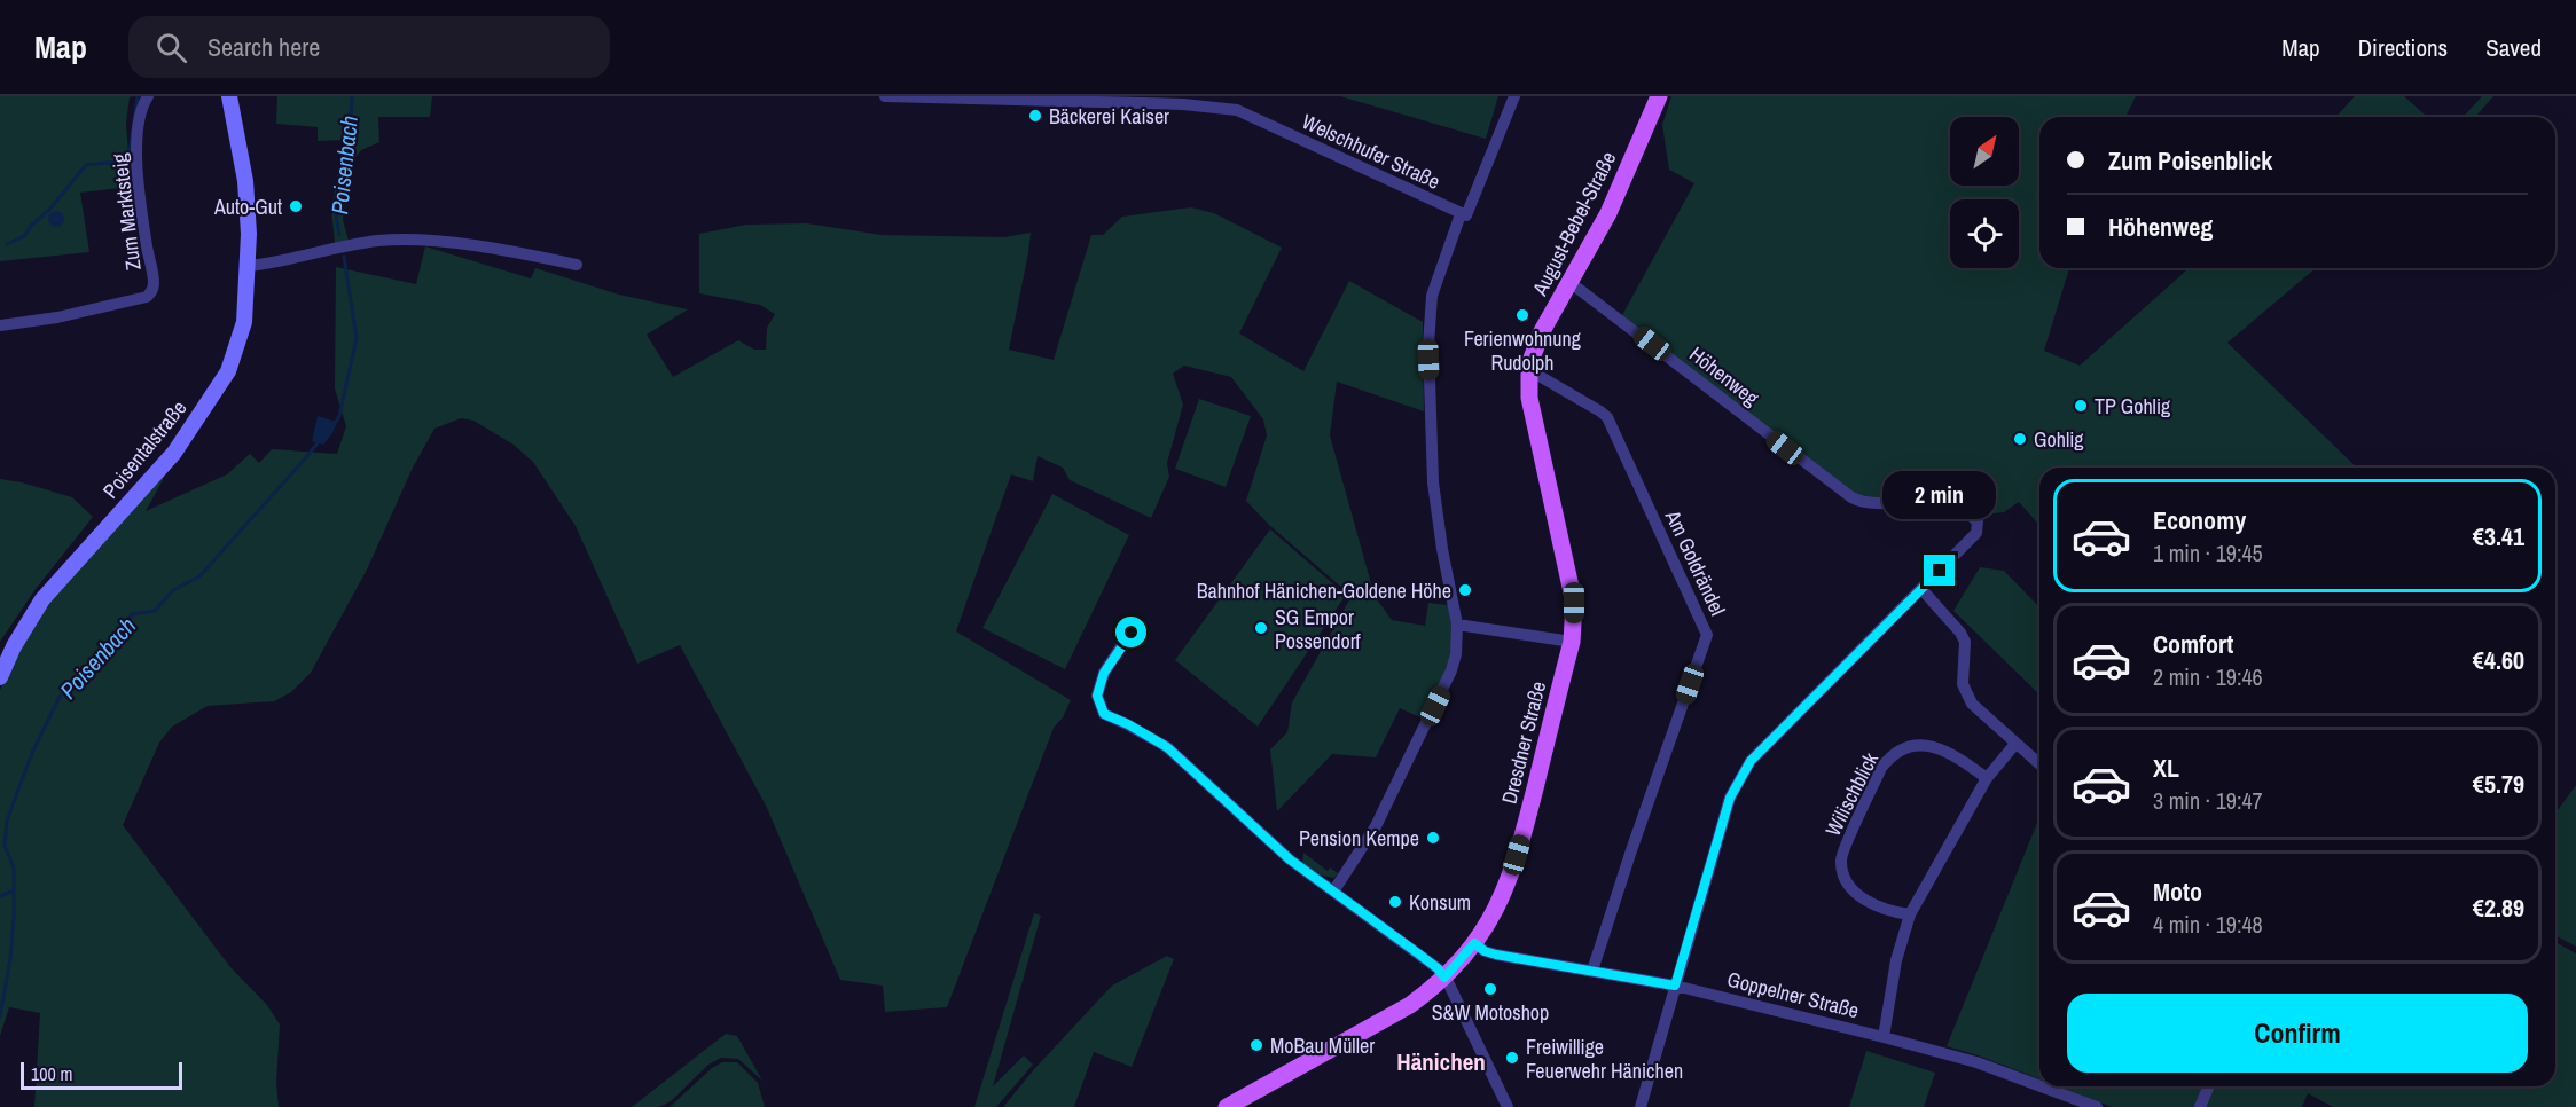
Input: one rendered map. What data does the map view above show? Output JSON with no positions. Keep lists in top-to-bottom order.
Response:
{
  "streets": {
    "main road": ["August-Bebel-Straße", "Poisentalstraße", "Dresdner Straße"],
    "street": [
      "Welschhufer Straße",
      "Zum Marktsteig",
      "Höhenweg",
      "Am Goldrändel",
      "Wilischblick",
      "Goppelner Straße"
    ]
  },
  "crossings": [
    ["August-Bebel-Straße", "Höhenweg"],
    ["August-Bebel-Straße", "Am Goldrändel"],
    ["August-Bebel-Straße", "Dresdner Straße"],
    ["Höhenweg", "Goppelner Straße"],
    ["Am Goldrändel", "Dresdner Straße"],
    ["Am Goldrändel", "Goppelner Straße"],
    ["Dresdner Straße", "Goppelner Straße"]
  ],
  "districts": ["Hänichen"],
  "water": ["Poisenbach"],
  "places": [
    "Bäckerei Kaiser",
    "Auto-Gut",
    "Ferienwohnung Rudolph",
    "TP Gohlig",
    "Gohlig",
    "Bahnhof Hänichen-Goldene Höhe",
    "SG Empor Possendorf",
    "Pension Kempe",
    "Konsum",
    "S&W Motoshop",
    "MoBau Müller",
    "Freiwillige Feuerwehr Hänichen"
  ],
  "scale_bar": "100 m",
  "north": "top right",
  "page": {
    "header": "Map",
    "search": "Search here",
    "nav": ["Map", "Directions", "Saved"],
    "banner": ["Zum Poisenblick", "Höhenweg"],
    "bubble": "2 min",
    "list": [
      {
        "name": "Economy",
        "note": "1 min · 19:45",
        "value": "€3.41"
      },
      {
        "name": "Comfort",
        "note": "2 min · 19:46",
        "value": "€4.60"
      },
      {
        "name": "XL",
        "note": "3 min · 19:47",
        "value": "€5.79"
      },
      {
        "name": "Moto",
        "note": "4 min · 19:48",
        "value": "€2.89"
      }
    ],
    "buttons": "Confirm",
    "scale": "100 m"
  }
}
